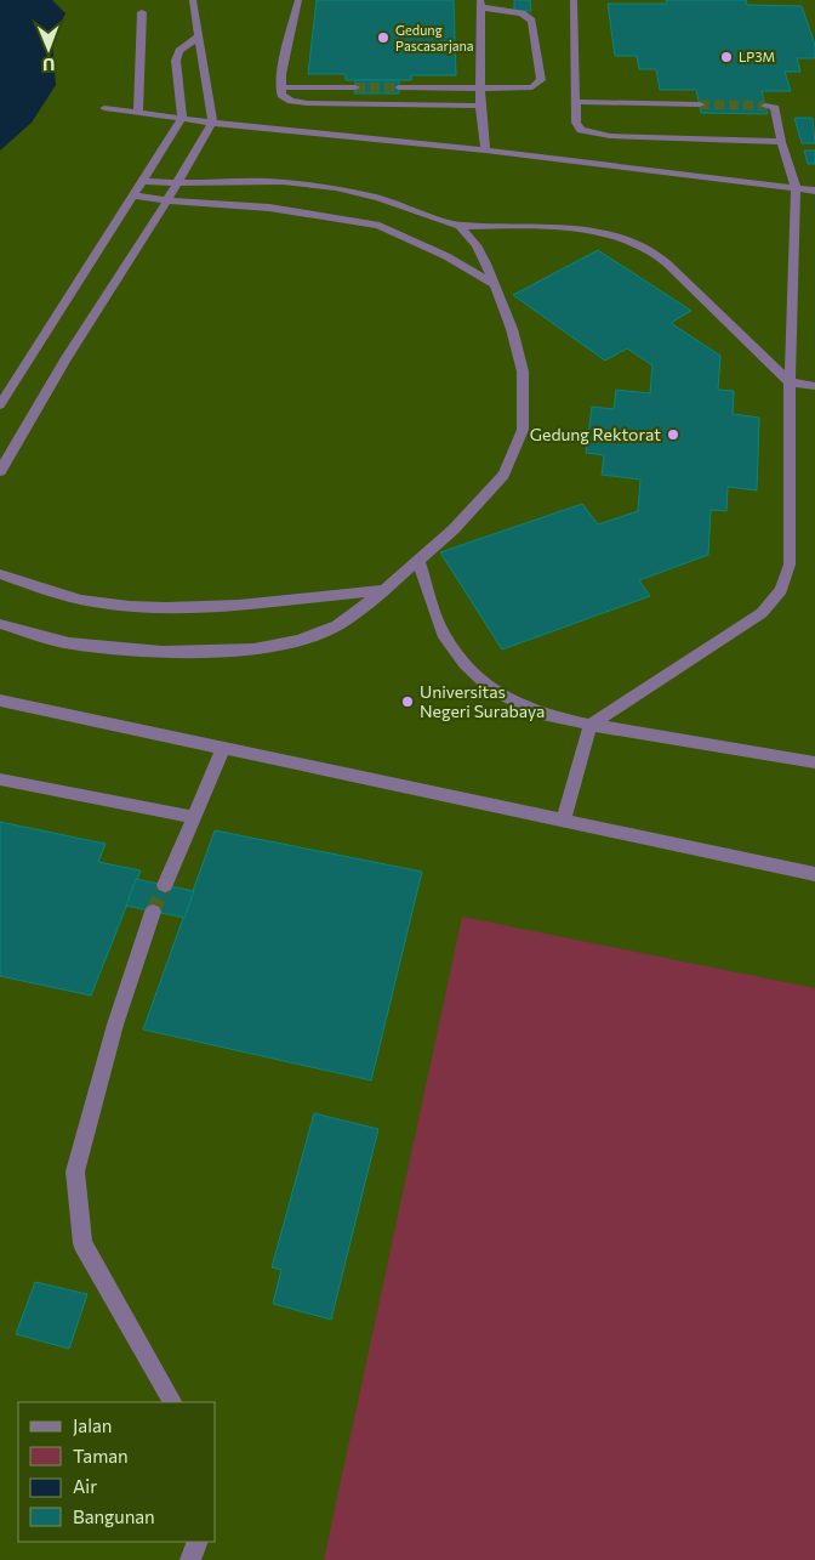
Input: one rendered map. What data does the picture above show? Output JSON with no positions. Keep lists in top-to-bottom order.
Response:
{
  "places": [
    "Gedung Pascasarjana",
    "LP3M",
    "Gedung Rektorat",
    "Universitas Negeri Surabaya"
  ],
  "legend": [
    "Jalan",
    "Taman",
    "Air",
    "Bangunan"
  ],
  "north": "bottom"
}
